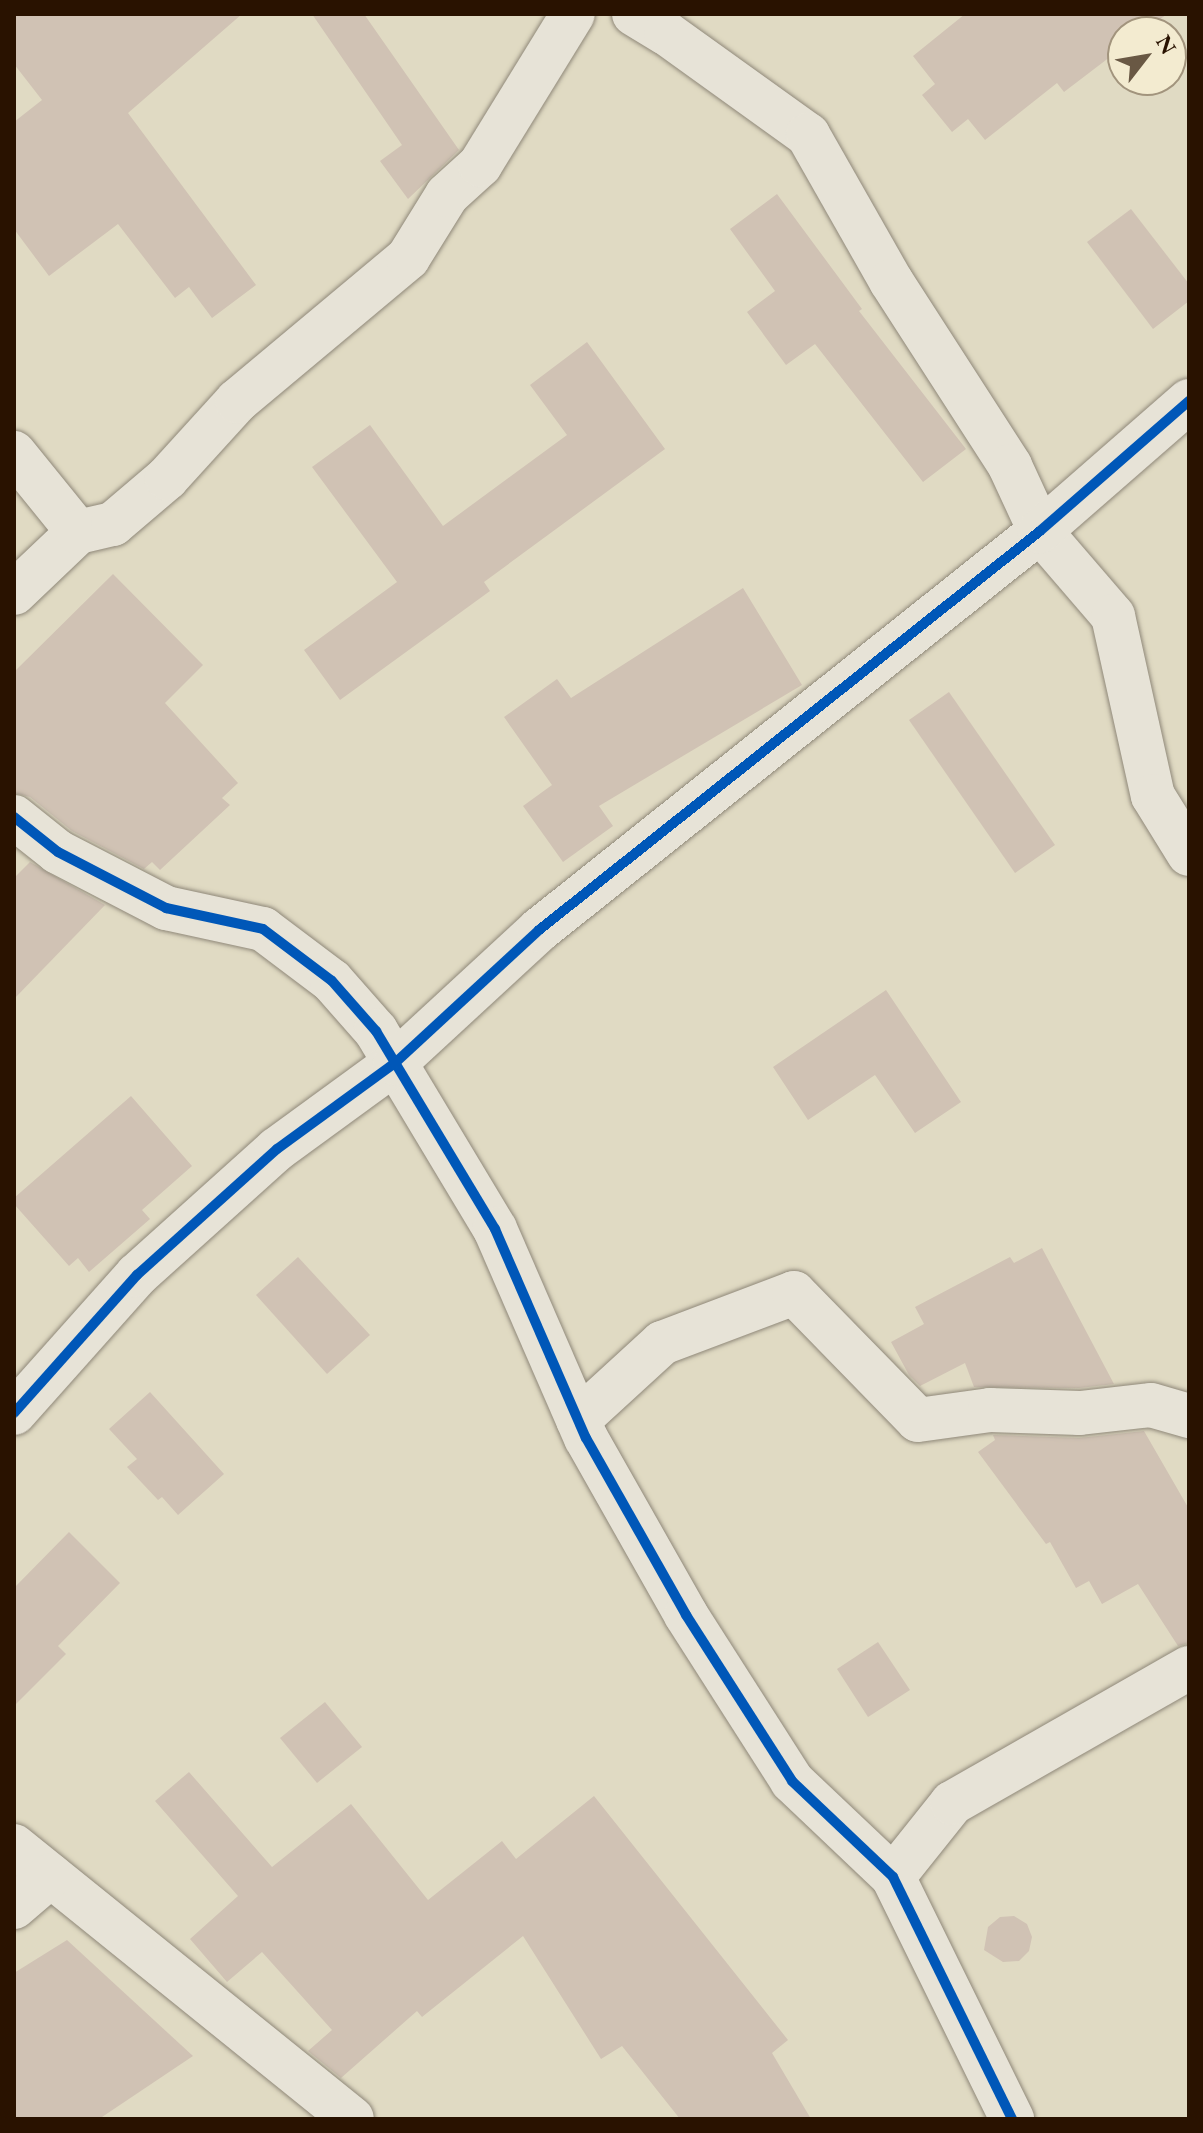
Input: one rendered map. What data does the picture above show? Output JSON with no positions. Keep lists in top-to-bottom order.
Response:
{
  "north": "top right"
}
